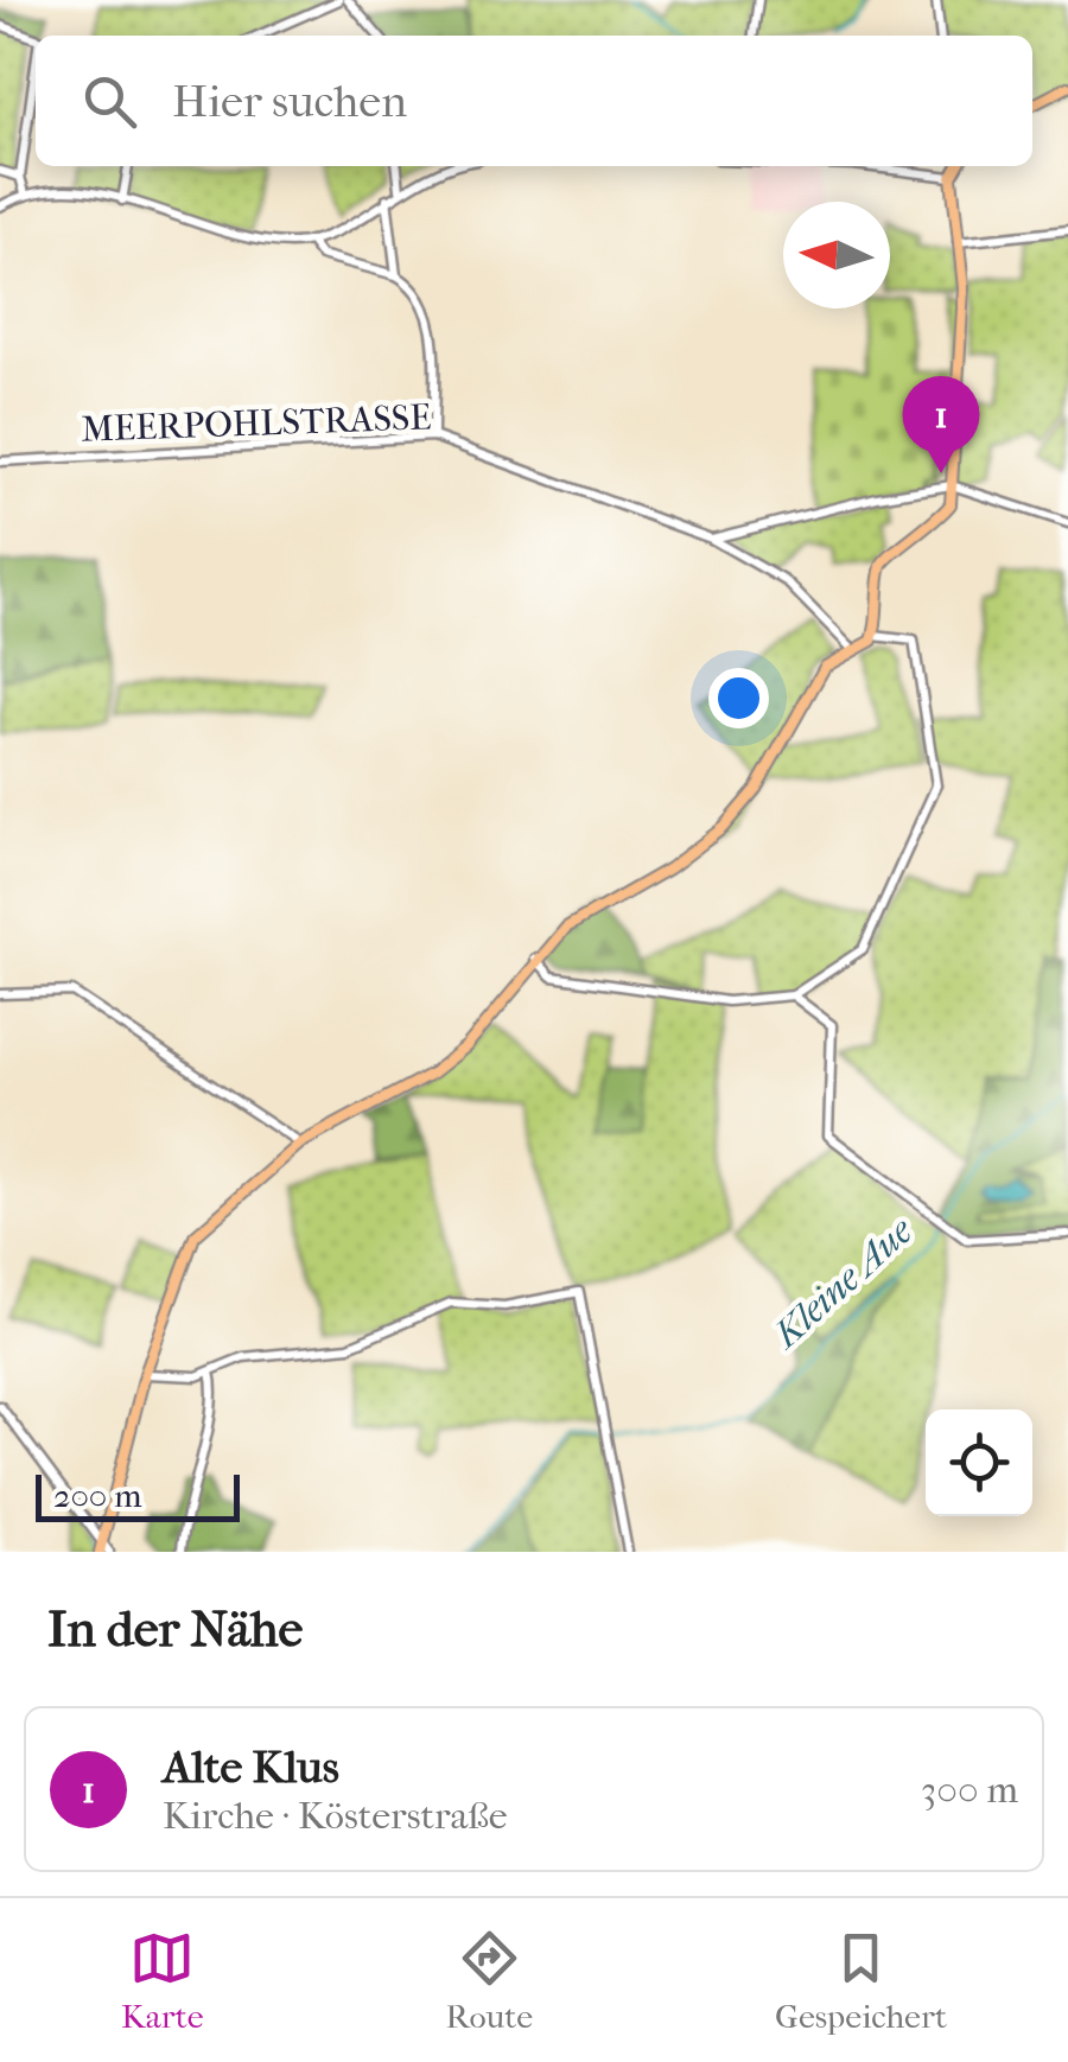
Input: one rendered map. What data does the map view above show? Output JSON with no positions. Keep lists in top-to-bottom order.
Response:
{
  "streets": {
    "street": ["MEERPOHLSTRASSE"]
  },
  "water": ["Kleine Aue"],
  "scale_bar": "200 m",
  "north": "left",
  "page": {
    "search": "Hier suchen",
    "pins": "1",
    "scale": "200 m",
    "heading": "In der Nähe",
    "list": [
      {
        "mark": "1",
        "name": "Alte Klus",
        "note": "Kirche · Kösterstraße",
        "value": "300 m"
      }
    ],
    "nav": ["Karte", "Route", "Gespeichert"]
  }
}
